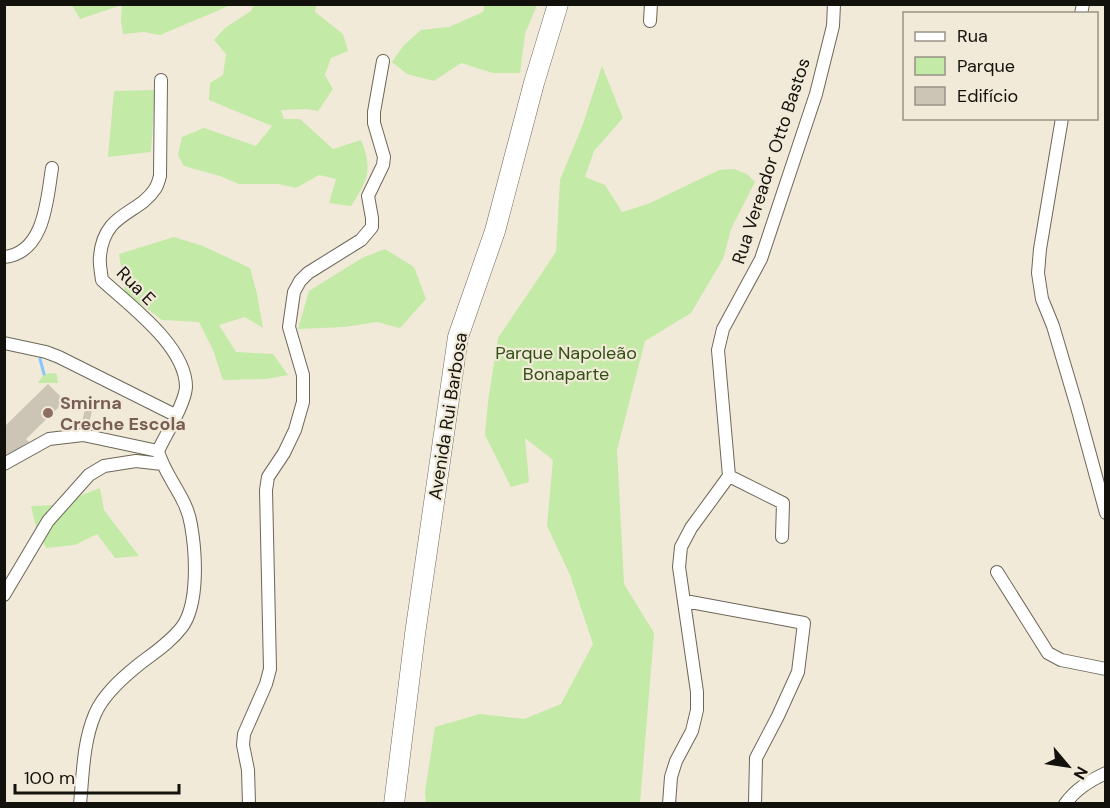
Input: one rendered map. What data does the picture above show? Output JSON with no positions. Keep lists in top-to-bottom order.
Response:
{
  "streets": {
    "main road": ["Avenida Rui Barbosa"],
    "street": ["Rua Vereador Otto Bastos", "Rua E"]
  },
  "parks": ["Parque Napoleão Bonaparte"],
  "places": ["Smirna Creche Escola"],
  "legend": ["Rua", "Parque", "Edifício"],
  "scale_bar": "100 m",
  "north": "bottom right"
}
